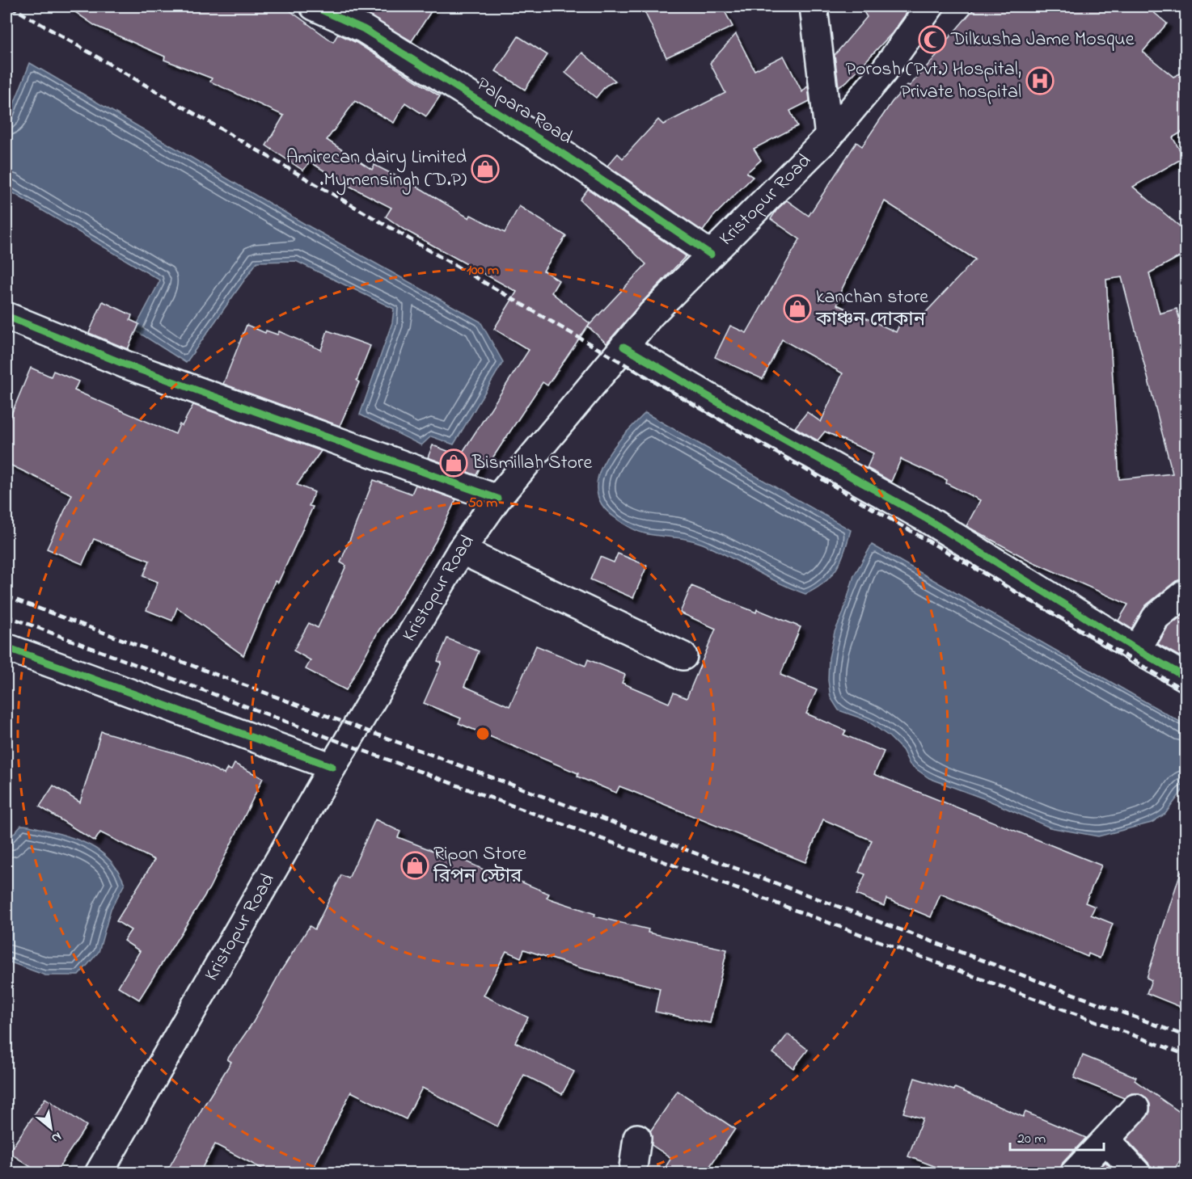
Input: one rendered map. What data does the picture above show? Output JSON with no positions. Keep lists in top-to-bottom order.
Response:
{
  "streets": {
    "street": ["Palpara Road", "Kristopur Road"]
  },
  "crossings": [
    ["Palpara Road", "Kristopur Road"]
  ],
  "places": {
    "mosque": ["Dilkusha Jame Mosque"],
    "hospital": ["Porosh (Pvt.) Hospital, Private hospital"],
    "shop": [
      "Amirecan dairy Limited .Mymensingh (D.P)",
      "kanchan store কাঞ্চন দোকান",
      "Bismillah Store",
      "Ripon Store রিপন স্টোর"
    ]
  },
  "scale_bar": "20 m",
  "north": "bottom right",
  "rings": ["100 m", "50 m"]
}
